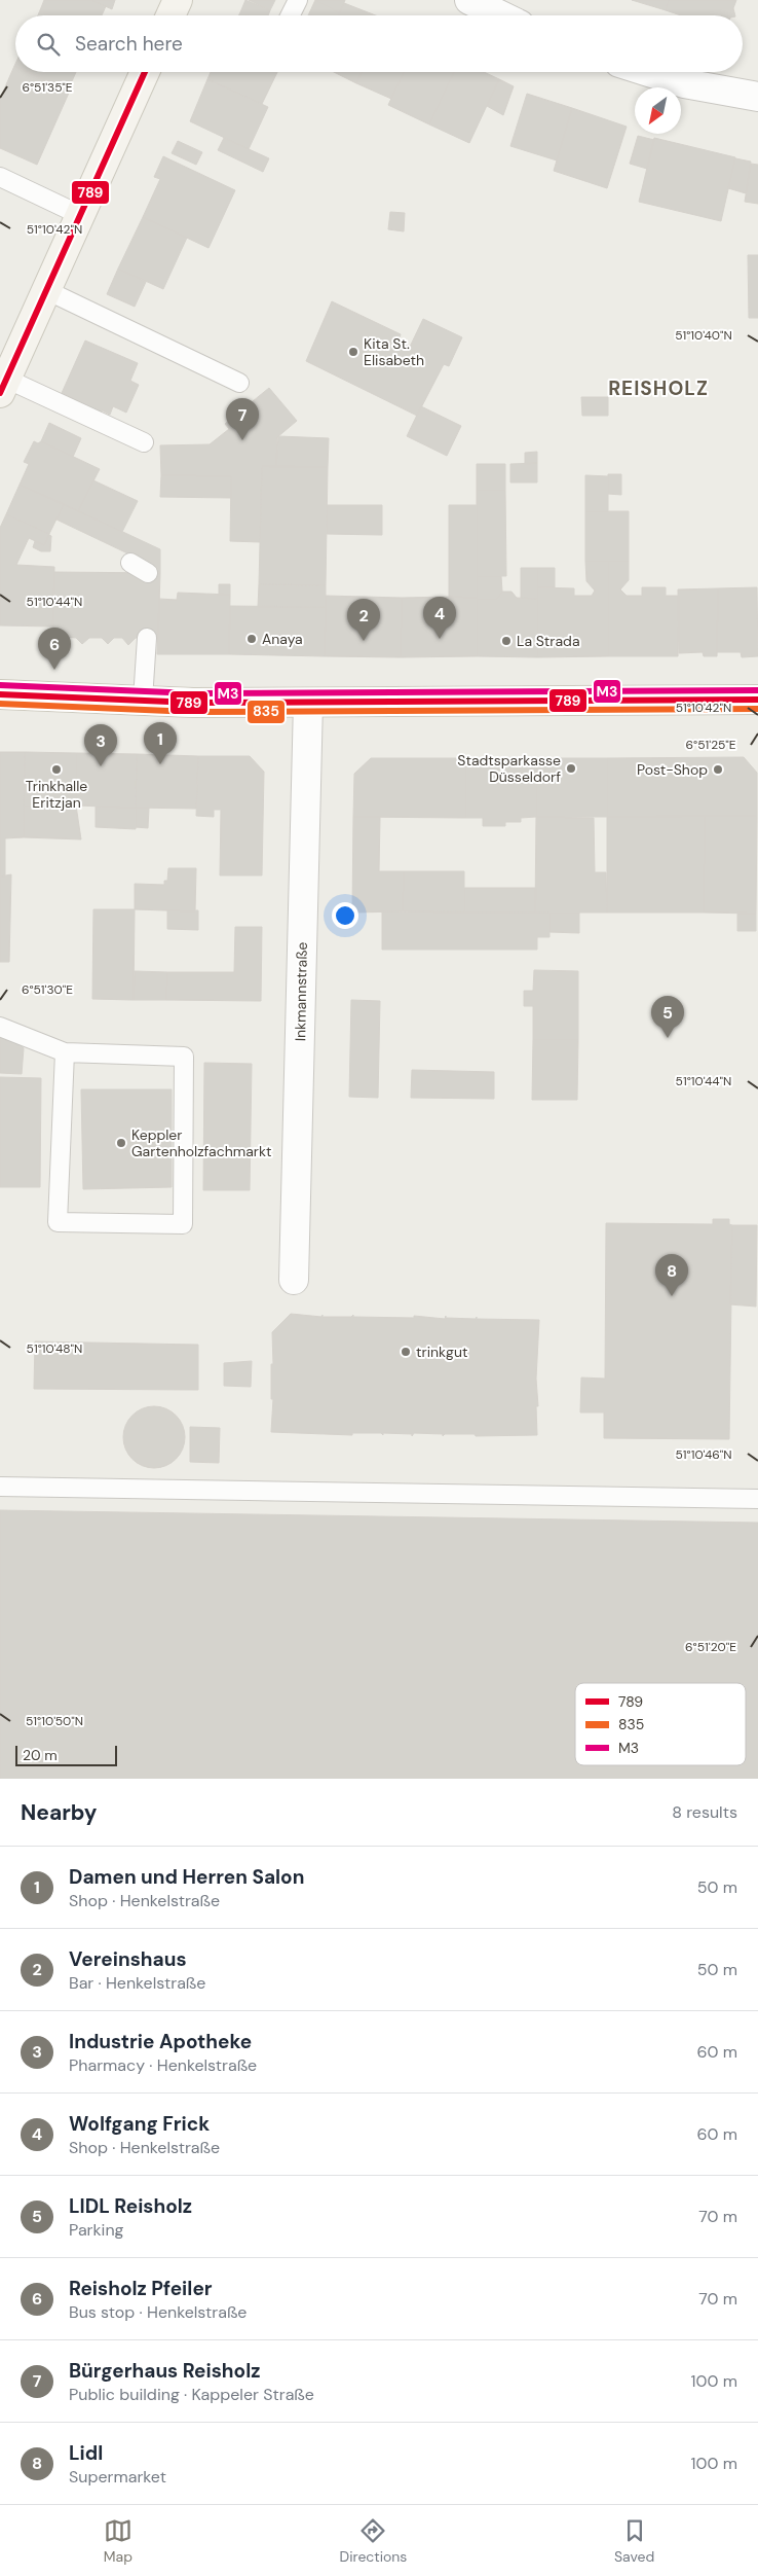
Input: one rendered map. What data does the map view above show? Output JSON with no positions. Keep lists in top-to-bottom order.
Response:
{
  "streets": {
    "street": ["Inkmannstraße"]
  },
  "districts": ["REISHOLZ"],
  "places": [
    "Kita St. Elisabeth",
    "Anaya",
    "La Strada",
    "Stadtsparkasse Düsseldorf",
    "Trinkhalle Eritzjan",
    "Post-Shop",
    "Keppler Gartenholzfachmarkt",
    "trinkgut"
  ],
  "lines": ["transit line 789", "transit line M3", "transit line 835"],
  "legend": ["789", "835", "M3"],
  "scale_bar": "20 m",
  "north": "bottom left",
  "page": {
    "search": "Search here",
    "pins": [
      "7",
      "4",
      "2",
      "6",
      "1",
      "3",
      "5",
      "8"
    ],
    "scale": "20 m",
    "heading": ["Nearby", "8 results"],
    "list": [
      {
        "mark": "1",
        "name": "Damen und Herren Salon",
        "note": "Shop · Henkelstraße",
        "value": "50 m"
      },
      {
        "mark": "2",
        "name": "Vereinshaus",
        "note": "Bar · Henkelstraße",
        "value": "50 m"
      },
      {
        "mark": "3",
        "name": "Industrie Apotheke",
        "note": "Pharmacy · Henkelstraße",
        "value": "60 m"
      },
      {
        "mark": "4",
        "name": "Wolfgang Frick",
        "note": "Shop · Henkelstraße",
        "value": "60 m"
      },
      {
        "mark": "5",
        "name": "LIDL Reisholz",
        "note": "Parking",
        "value": "70 m"
      },
      {
        "mark": "6",
        "name": "Reisholz Pfeiler",
        "note": "Bus stop · Henkelstraße",
        "value": "70 m"
      },
      {
        "mark": "7",
        "name": "Bürgerhaus Reisholz",
        "note": "Public building · Kappeler Straße",
        "value": "100 m"
      },
      {
        "mark": "8",
        "name": "Lidl",
        "note": "Supermarket",
        "value": "100 m"
      }
    ],
    "nav": ["Map", "Directions", "Saved"]
  },
  "coordinates": [
    "6°51'35\"E",
    "51°10'42\"N",
    "51°10'40\"N",
    "51°10'44\"N",
    "6°51'25\"E",
    "6°51'30\"E",
    "51°10'48\"N",
    "51°10'46\"N",
    "6°51'20\"E",
    "51°10'50\"N"
  ]
}
